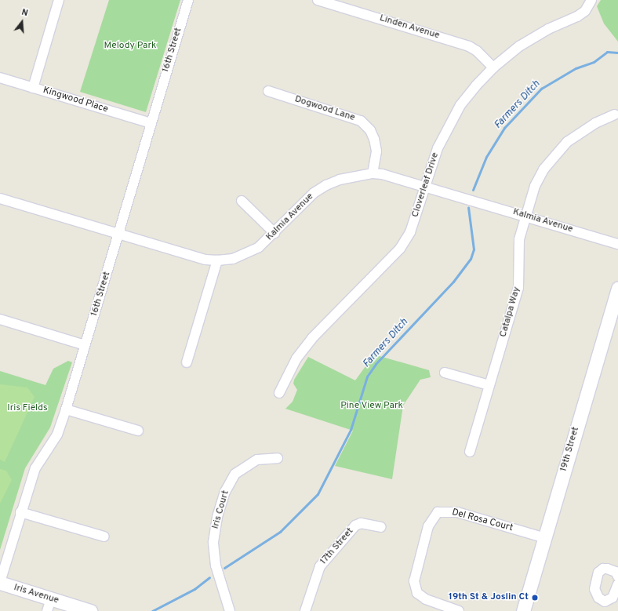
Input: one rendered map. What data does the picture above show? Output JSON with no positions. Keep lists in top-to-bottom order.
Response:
{
  "streets": {
    "street": [
      "Linden Avenue",
      "16th Street",
      "Kingwood Place",
      "Dogwood Lane",
      "Cloverleaf Drive",
      "Kalmia Avenue",
      "Catalpa Way",
      "19th Street",
      "Iris Court",
      "Del Rosa Court",
      "17th Street",
      "Iris Avenue"
    ]
  },
  "crossings": [
    ["Linden Avenue", "Cloverleaf Drive"],
    ["16th Street", "Kingwood Place"],
    ["16th Street", "Kalmia Avenue"],
    ["16th Street", "Iris Avenue"],
    ["Dogwood Lane", "Kalmia Avenue"],
    ["Cloverleaf Drive", "Kalmia Avenue"],
    ["Kalmia Avenue", "Catalpa Way"],
    ["19th Street", "Del Rosa Court"]
  ],
  "water": ["Farmers Ditch"],
  "parks": ["Melody Park", "Pine View Park", "Iris Fields"],
  "places": ["19th St & Joslin Ct"],
  "north": "top"
}
